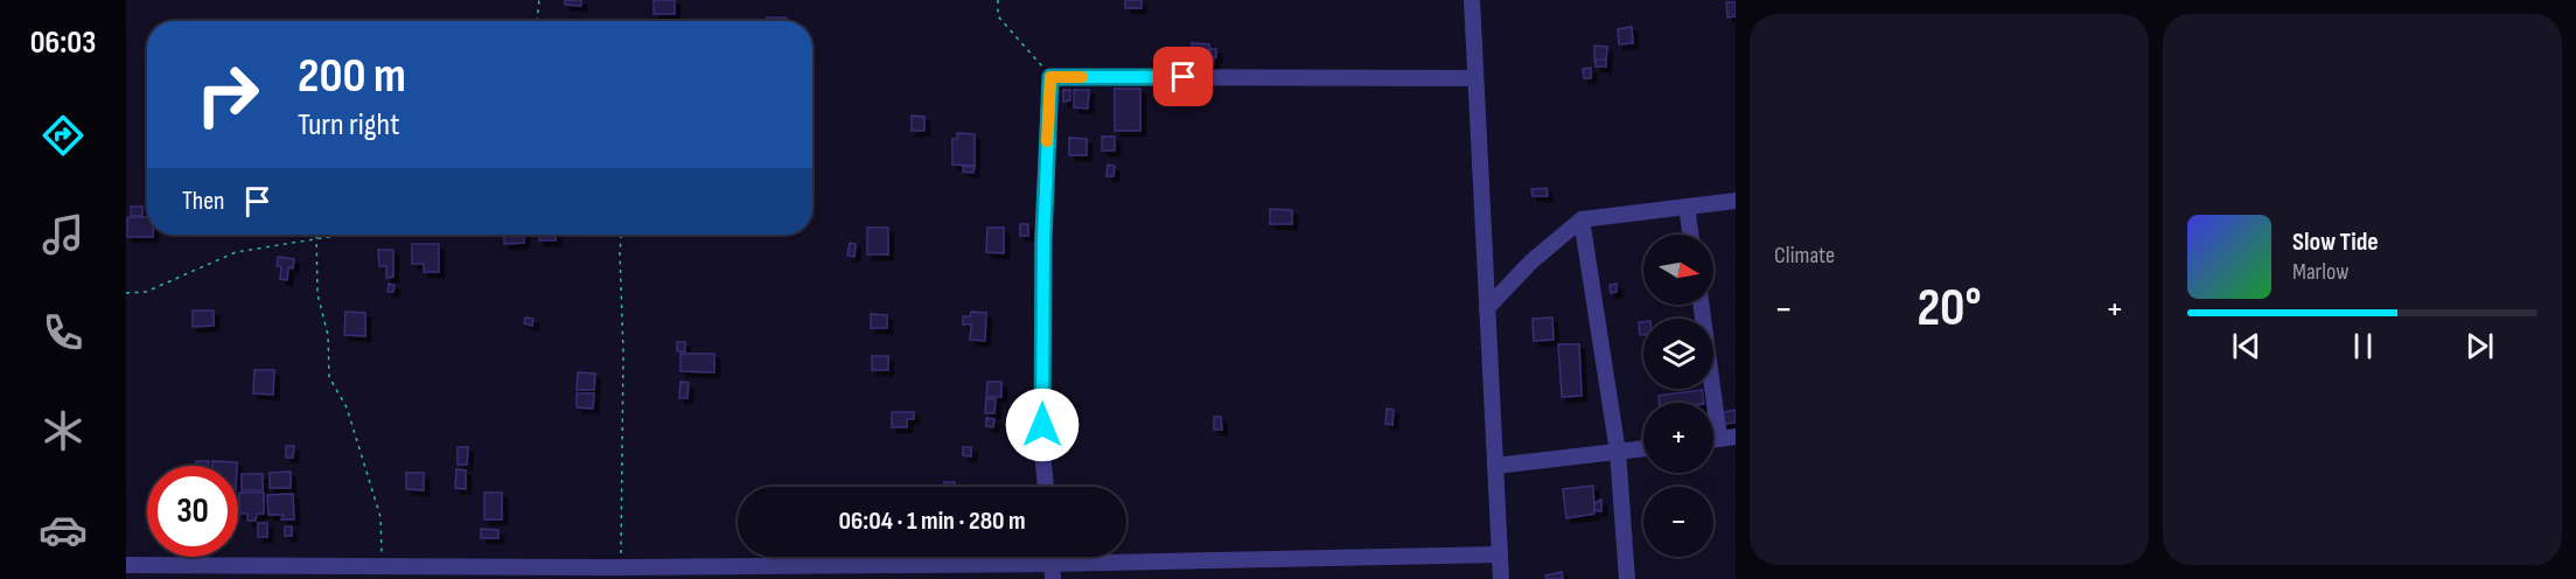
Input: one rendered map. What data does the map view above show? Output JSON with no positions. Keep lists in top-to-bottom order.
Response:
{
  "north": "right",
  "page": {
    "tabs": "06:03",
    "tile": "Climate",
    "turn": ["200 m", "Turn right"],
    "then": "Then",
    "song": ["Slow Tide", "Marlow"],
    "map_buttons": ["+", "−"],
    "heat": ["−", "20°", "+"],
    "limit": "30",
    "trip": "06:04 · 1 min · 280 m"
  }
}
